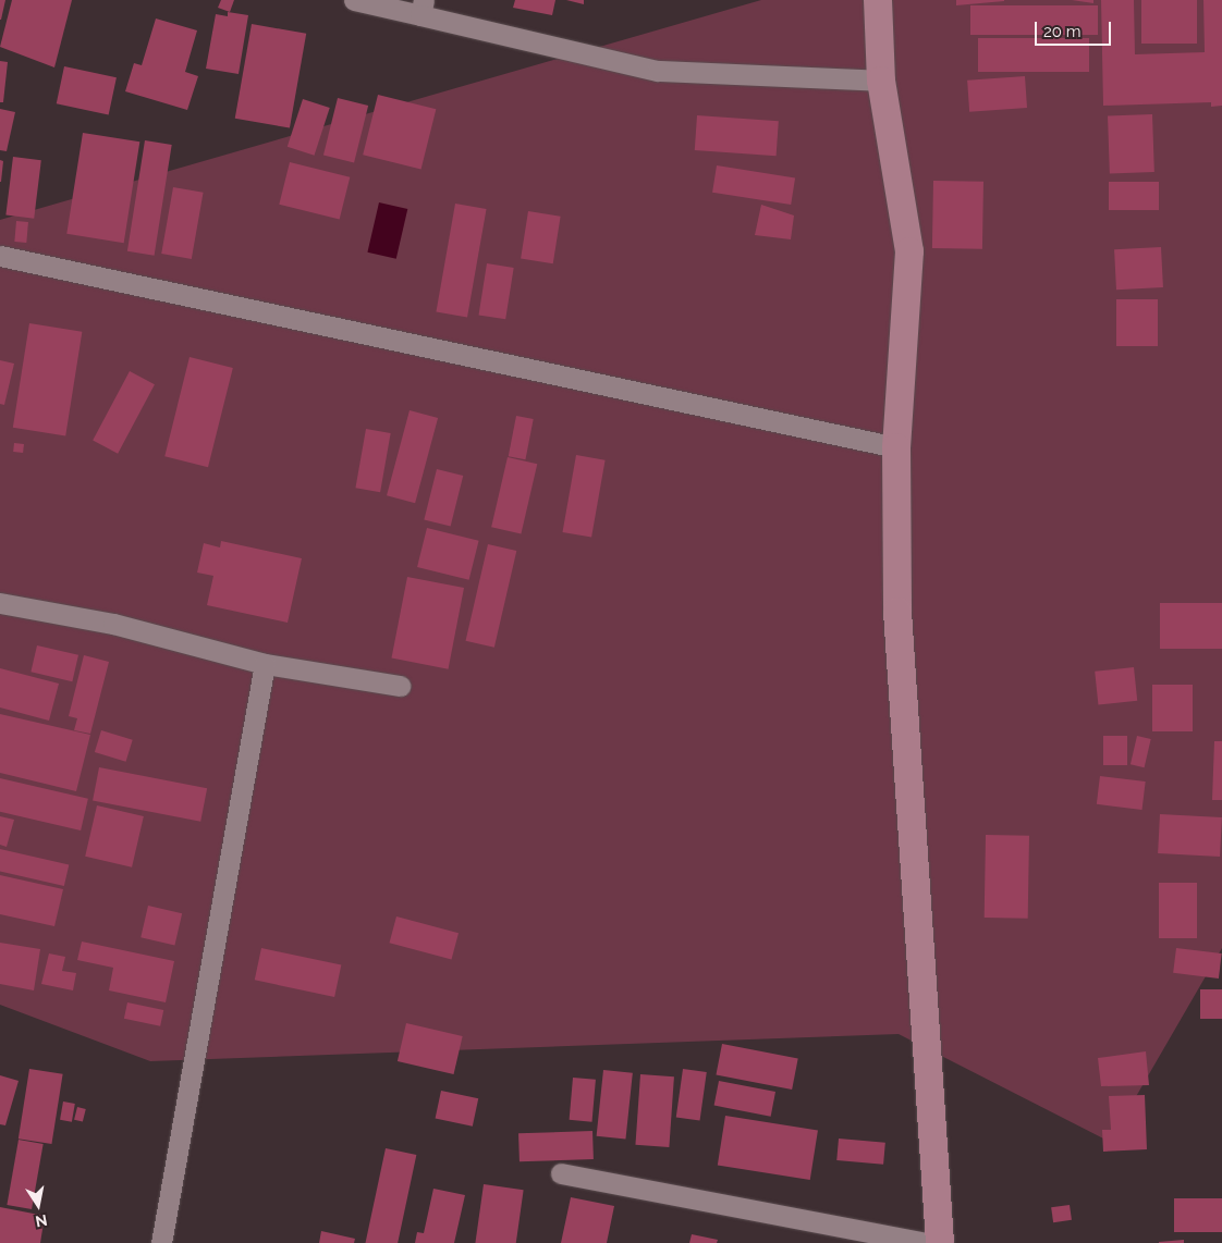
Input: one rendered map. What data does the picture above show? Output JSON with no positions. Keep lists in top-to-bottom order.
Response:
{
  "scale_bar": "20 m",
  "north": "bottom"
}
